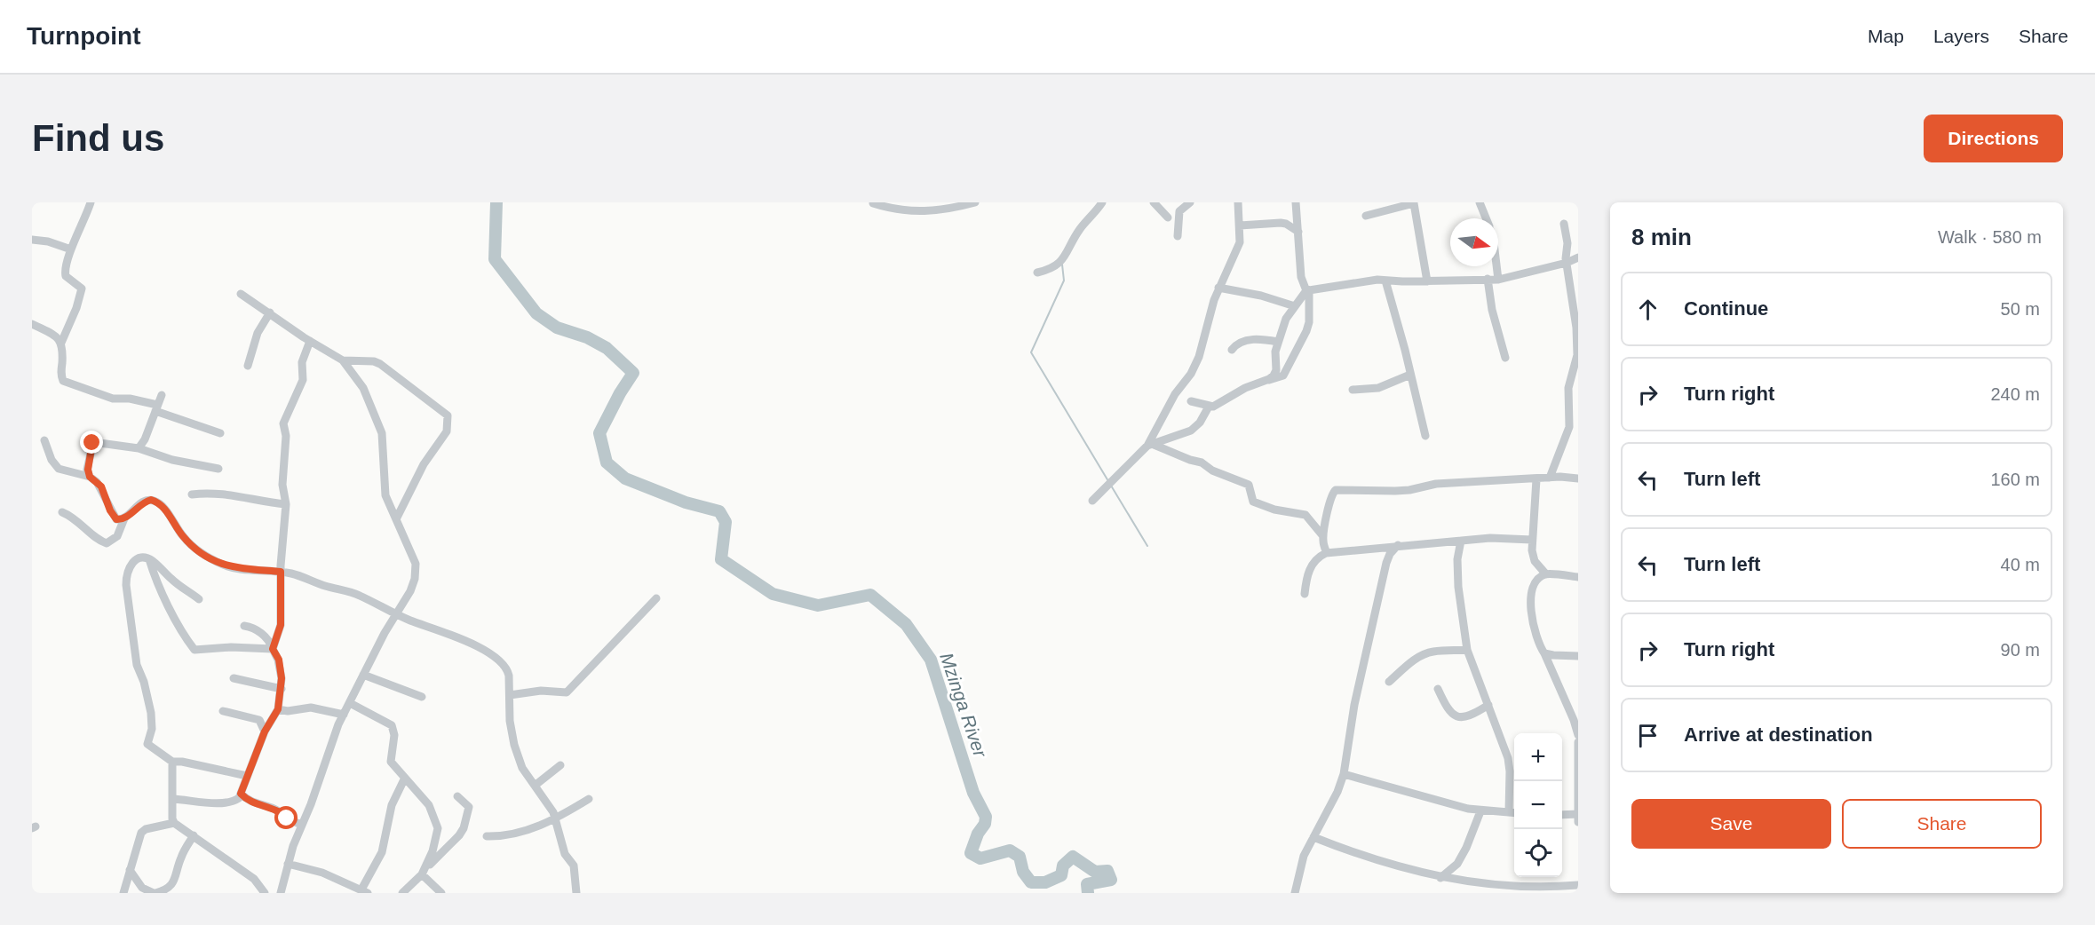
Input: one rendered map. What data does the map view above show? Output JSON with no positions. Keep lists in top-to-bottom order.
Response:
{
  "water": ["Mzinga River"],
  "north": "right",
  "page": {
    "header": "Turnpoint",
    "nav": ["Map", "Layers", "Share"],
    "buttons": [
      "Directions",
      ["Save", "Share"]
    ],
    "title": "Find us",
    "heading": ["8 min", "Walk · 580 m"],
    "list": [
      ["Continue", "50 m"],
      ["Turn right", "240 m"],
      ["Turn left", "160 m"],
      ["Turn left", "40 m"],
      ["Turn right", "90 m"],
      "Arrive at destination"
    ],
    "map_buttons": ["+", "−"]
  }
}
